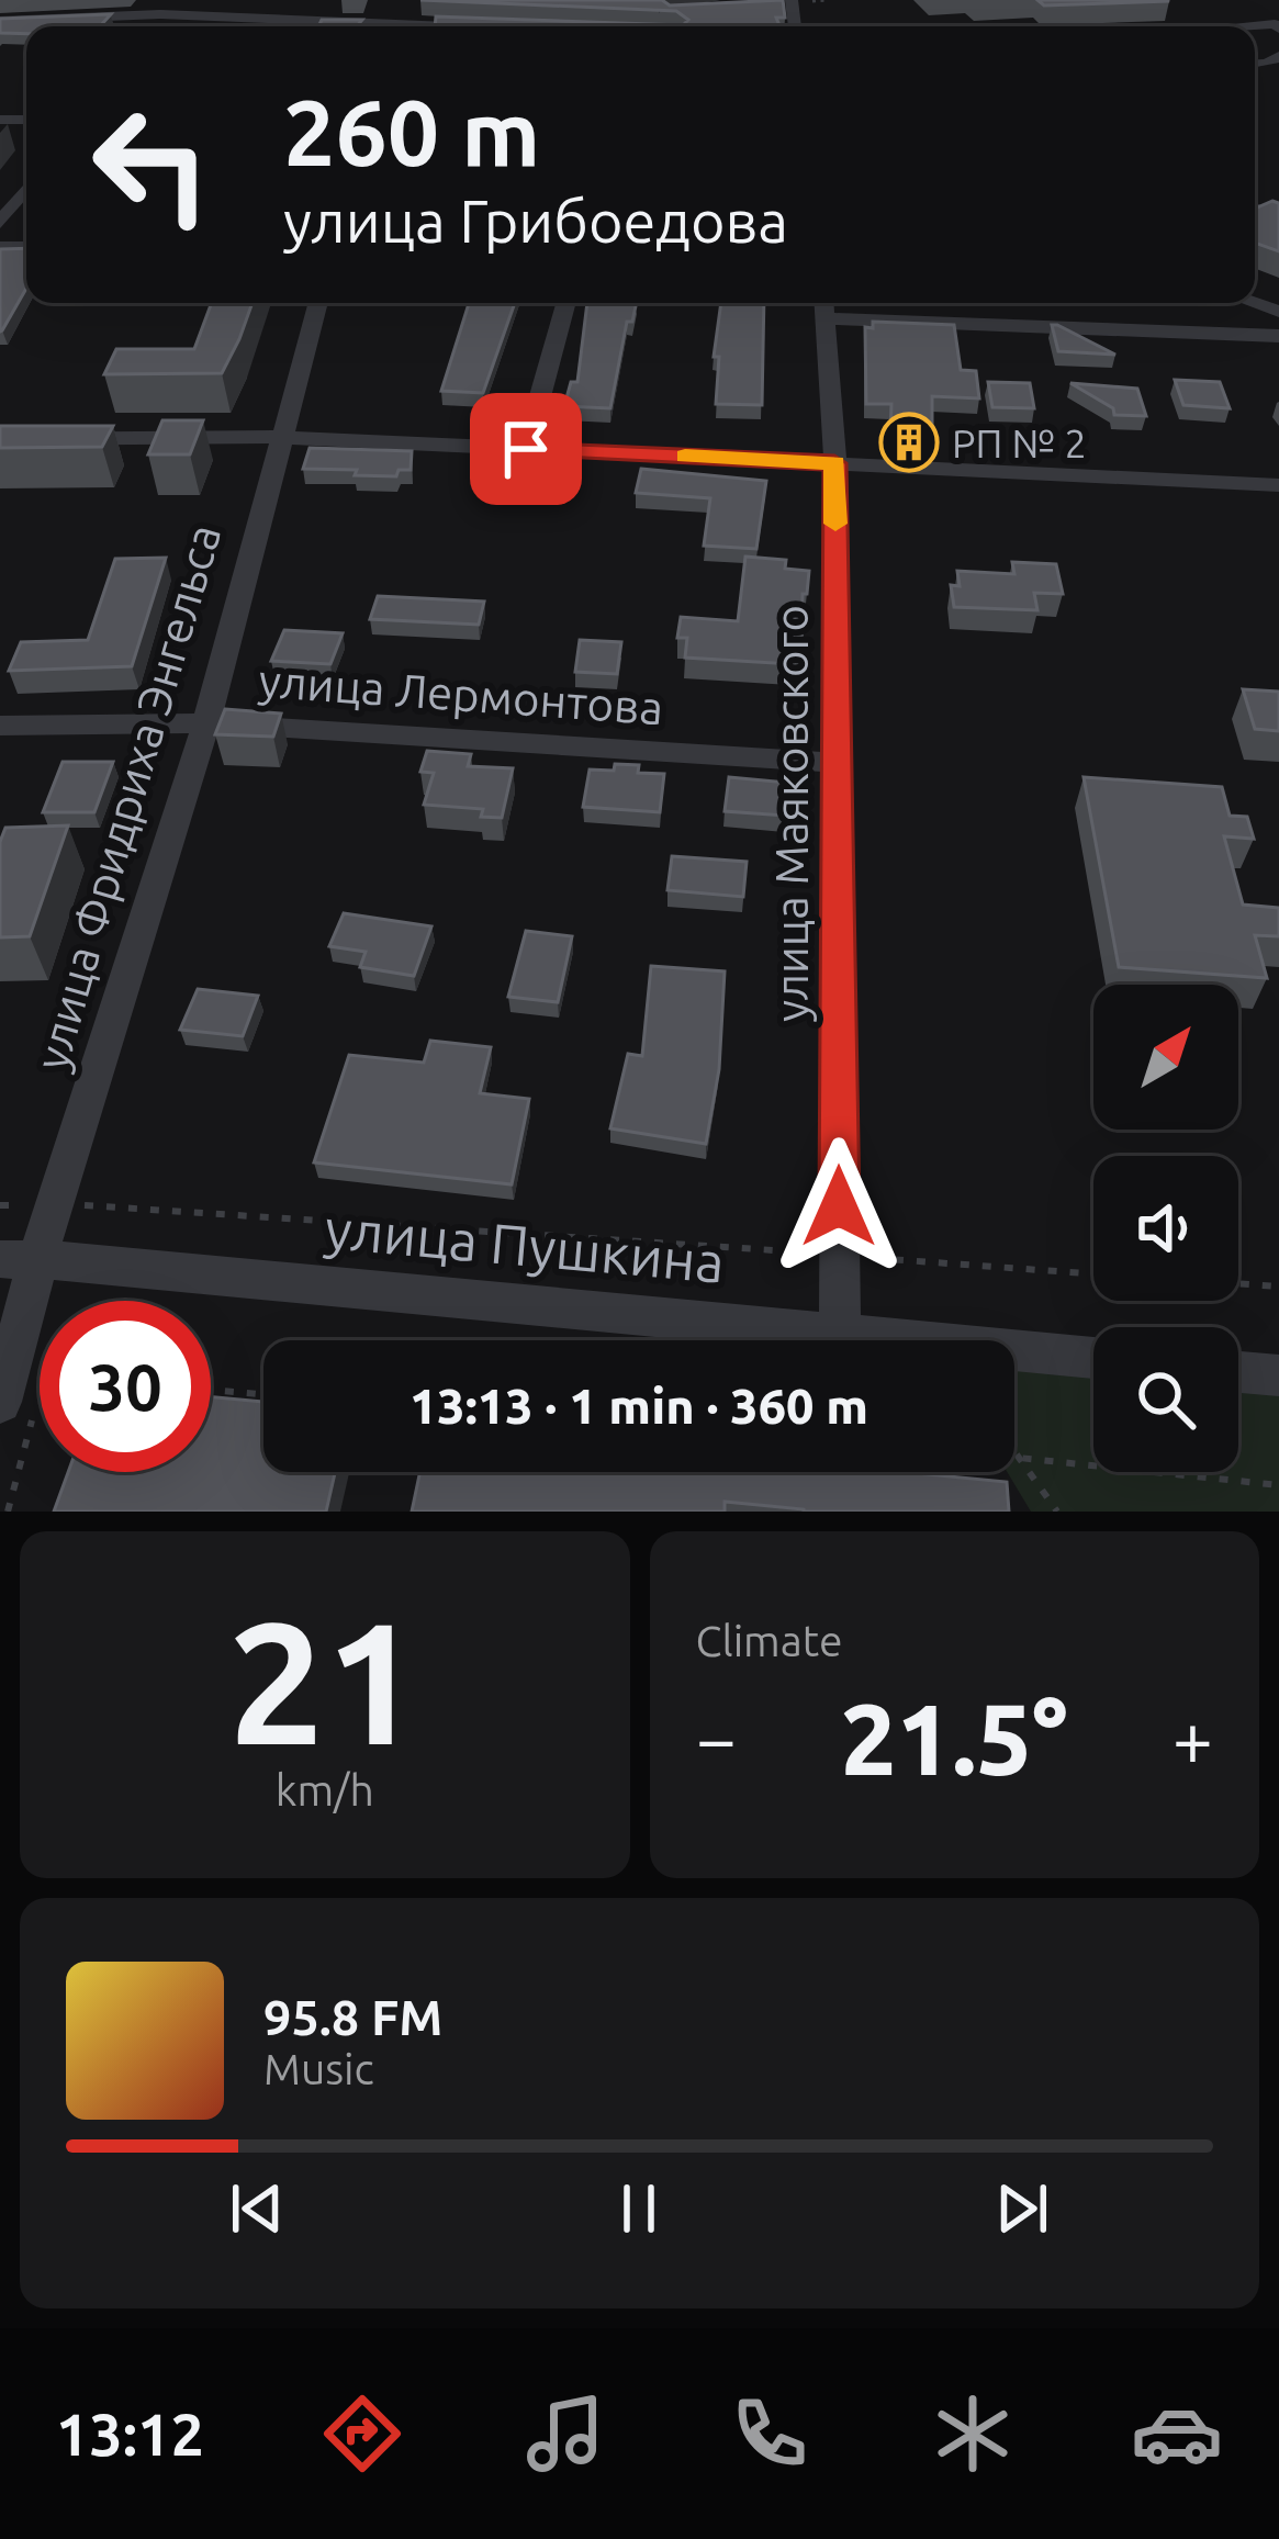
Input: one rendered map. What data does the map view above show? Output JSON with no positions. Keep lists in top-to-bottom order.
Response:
{
  "streets": {
    "street": [
      "улица Лермонтова",
      "улица Фридриха Энгельса",
      "улица Маяковского",
      "улица Пушкина"
    ]
  },
  "crossings": [
    ["улица Лермонтова", "улица Фридриха Энгельса"],
    ["улица Лермонтова", "улица Маяковского"],
    ["улица Фридриха Энгельса", "улица Пушкина"],
    ["улица Маяковского", "улица Пушкина"]
  ],
  "places": {
    "building": ["РП № 2"]
  },
  "north": "top right",
  "page": {
    "turn": ["260 m", "улица Грибоедова"],
    "limit": "30",
    "trip": "13:13 · 1 min · 360 m",
    "tile": [
      ["21", "km/h"],
      "Climate"
    ],
    "heat": ["−", "21.5°", "+"],
    "song": ["95.8 FM", "Music"],
    "tabs": "13:12"
  }
}
